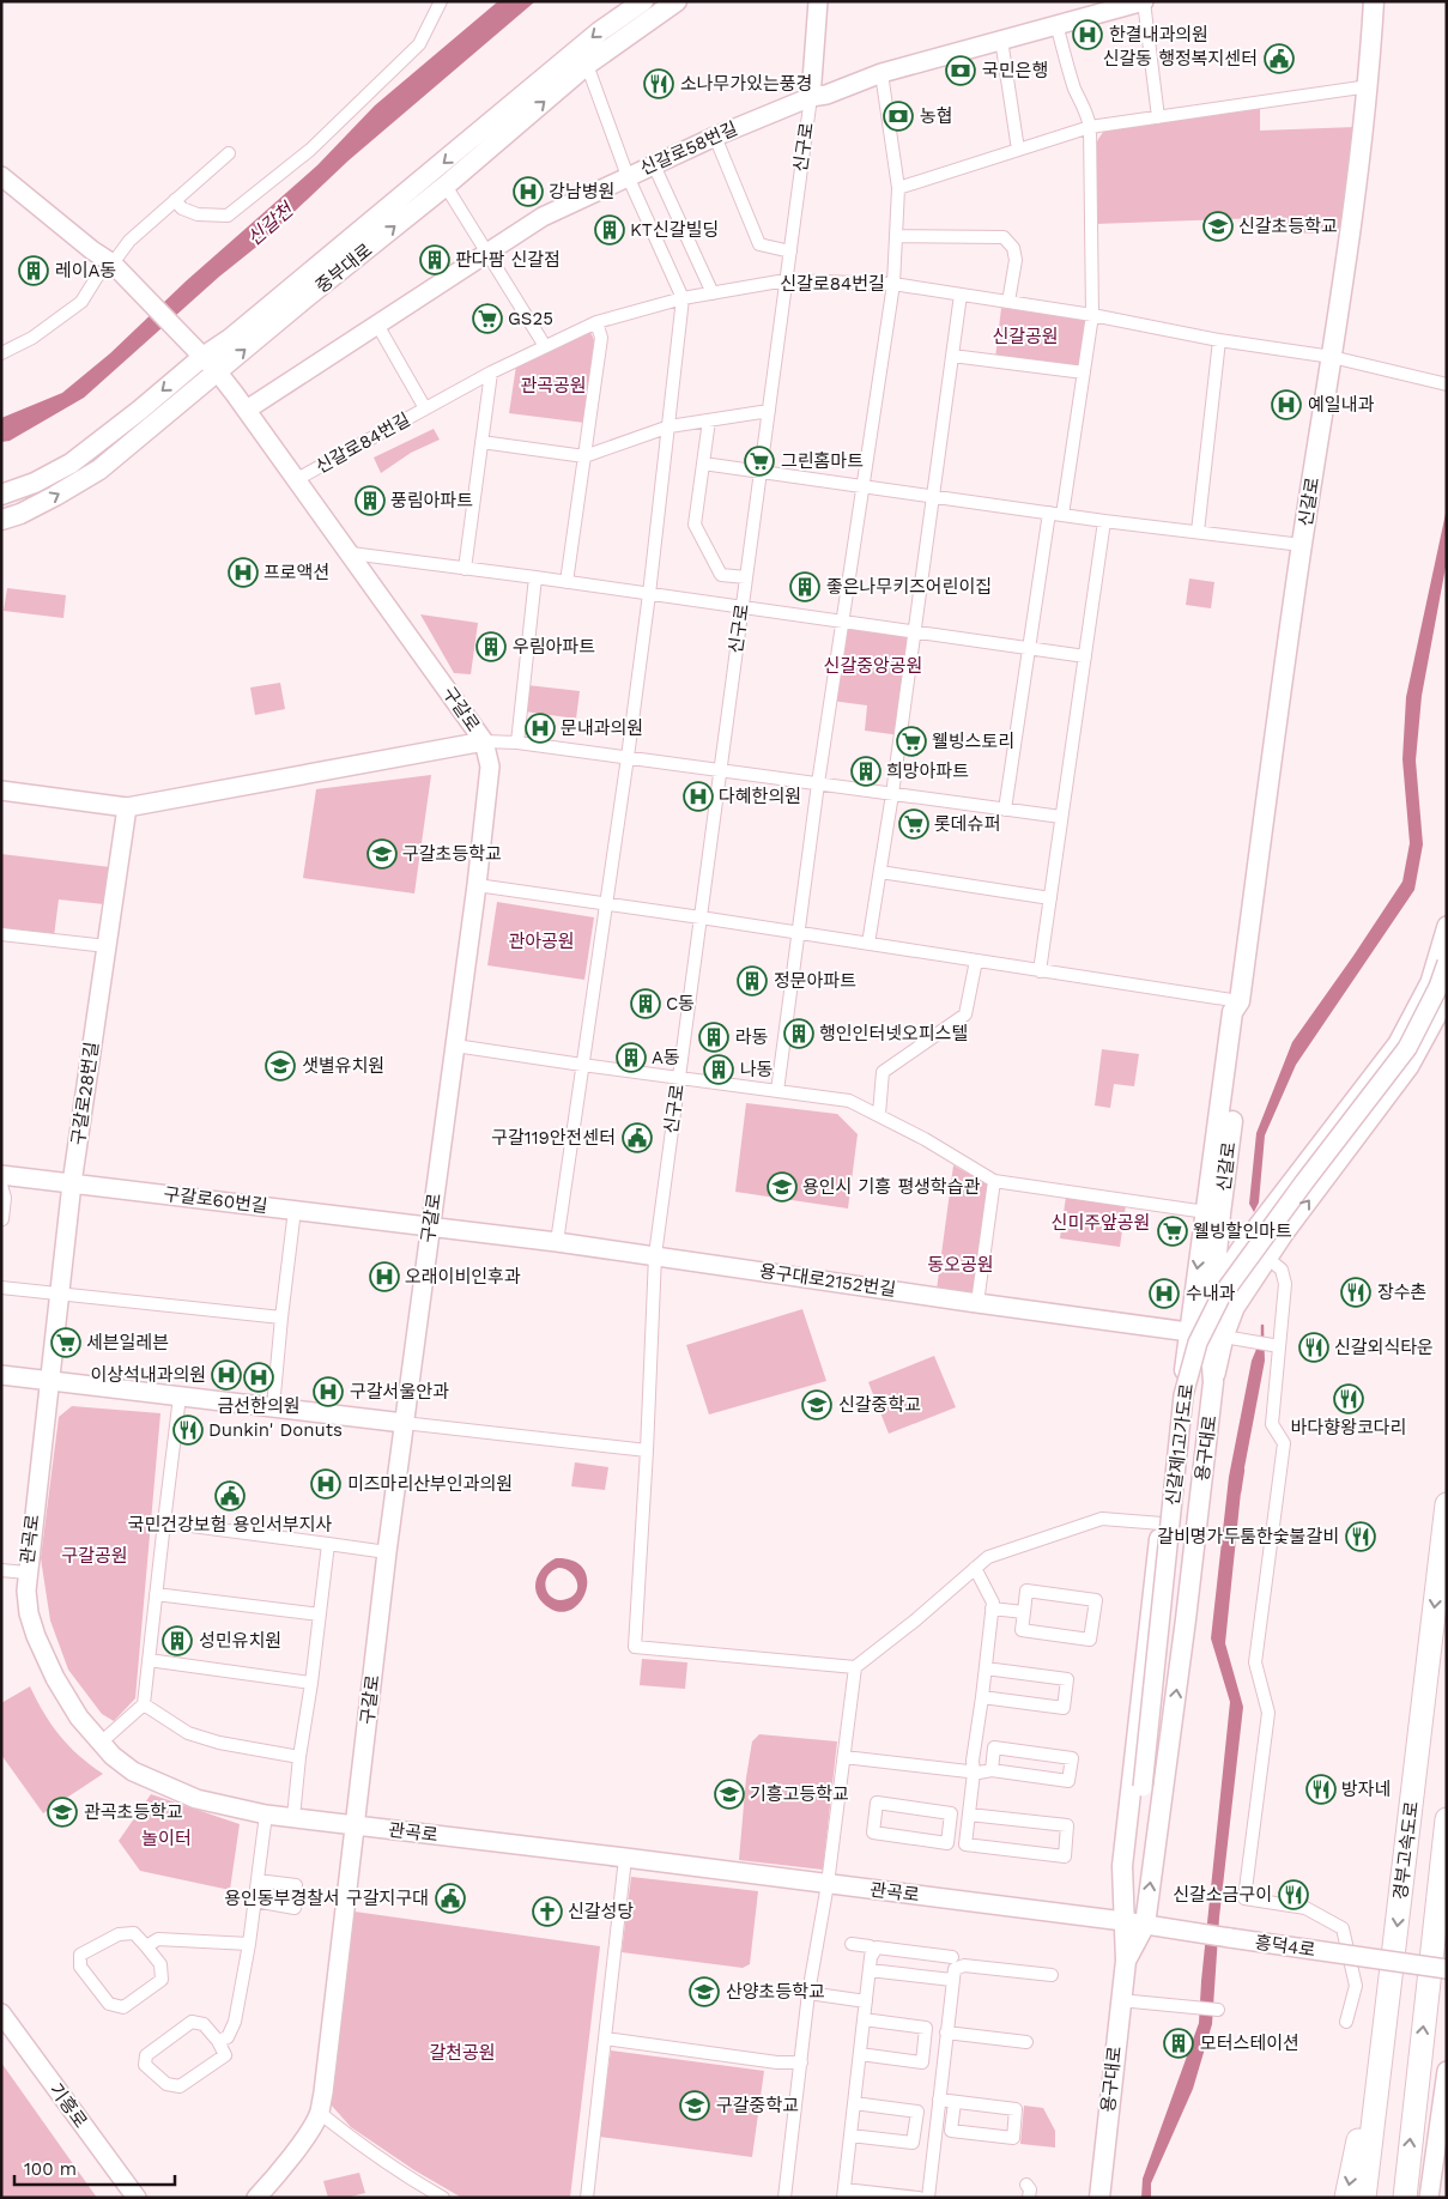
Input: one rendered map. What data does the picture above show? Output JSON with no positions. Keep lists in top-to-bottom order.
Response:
{
  "streets": {
    "highway": ["경부고속도로"],
    "main road": ["중부대로", "신갈로", "용구대로"],
    "street": [
      "신구로",
      "신갈로58번길",
      "신갈로84번길",
      "구갈로",
      "구갈로28번길",
      "구갈로60번길",
      "용구대로2152번길",
      "신갈제1고가도로",
      "관곡로",
      "흥덕4로",
      "기흥로"
    ]
  },
  "crossings": [
    ["신구로", "신갈로58번길"],
    ["신구로", "신갈로84번길"],
    ["신구로", "용구대로2152번길"],
    ["신갈로58번길", "구갈로"],
    ["중부대로", "구갈로"],
    ["신갈로84번길", "신갈로"],
    ["신갈로84번길", "구갈로"],
    ["신갈로", "용구대로2152번길"],
    ["신갈로", "용구대로"],
    ["구갈로", "구갈로60번길"],
    ["구갈로", "용구대로2152번길"],
    ["구갈로", "관곡로"],
    ["구갈로28번길", "구갈로60번길"],
    ["구갈로28번길", "관곡로"],
    ["구갈로60번길", "용구대로2152번길"],
    ["용구대로2152번길", "용구대로"],
    ["신갈제1고가도로", "용구대로"],
    ["용구대로", "관곡로"],
    ["용구대로", "흥덕4로"],
    ["관곡로", "흥덕4로"]
  ],
  "water": ["신갈천"],
  "parks": [
    "신갈공원",
    "관곡공원",
    "신갈중앙공원",
    "관아공원",
    "신미주앞공원",
    "동오공원",
    "구갈공원",
    "놀이터",
    "갈천공원"
  ],
  "places": {
    "hospital": [
      "한결내과의원",
      "강남병원",
      "예일내과",
      "프로액션",
      "문내과의원",
      "다혜한의원",
      "오래이비인후과",
      "수내과",
      "이상석내과의원",
      "금선한의원",
      "구갈서울안과",
      "미즈마리산부인과의원"
    ],
    "public building": [
      "신갈동 행정복지센터",
      "구갈119안전센터",
      "국민건강보험 용인서부지사",
      "용인동부경찰서 구갈지구대"
    ],
    "bank": ["국민은행", "농협"],
    "restaurant": [
      "소나무가있는풍경",
      "장수촌",
      "신갈외식타운",
      "바다향왕코다리",
      "Dunkin' Donuts",
      "갈비명가두툼한숯불갈비",
      "방자네",
      "신갈소금구이"
    ],
    "school or university": [
      "신갈초등학교",
      "구갈초등학교",
      "샛별유치원",
      "용인시 기흥 평생학습관",
      "신갈중학교",
      "기흥고등학교",
      "관곡초등학교",
      "산양초등학교",
      "구갈중학교"
    ],
    "building": [
      "KT신갈빌딩",
      "판다팜 신갈점",
      "레이A동",
      "풍림아파트",
      "좋은나무키즈어린이집",
      "우림아파트",
      "희망아파트",
      "정문아파트",
      "C동",
      "행인인터넷오피스텔",
      "라동",
      "A동",
      "나동",
      "성민유치원",
      "모터스테이션"
    ],
    "supermarket": [
      "GS25",
      "그린홈마트",
      "웰빙스토리",
      "롯데슈퍼",
      "웰빙할인마트",
      "세븐일레븐"
    ],
    "church": ["신갈성당"]
  },
  "scale_bar": "100 m"
}
